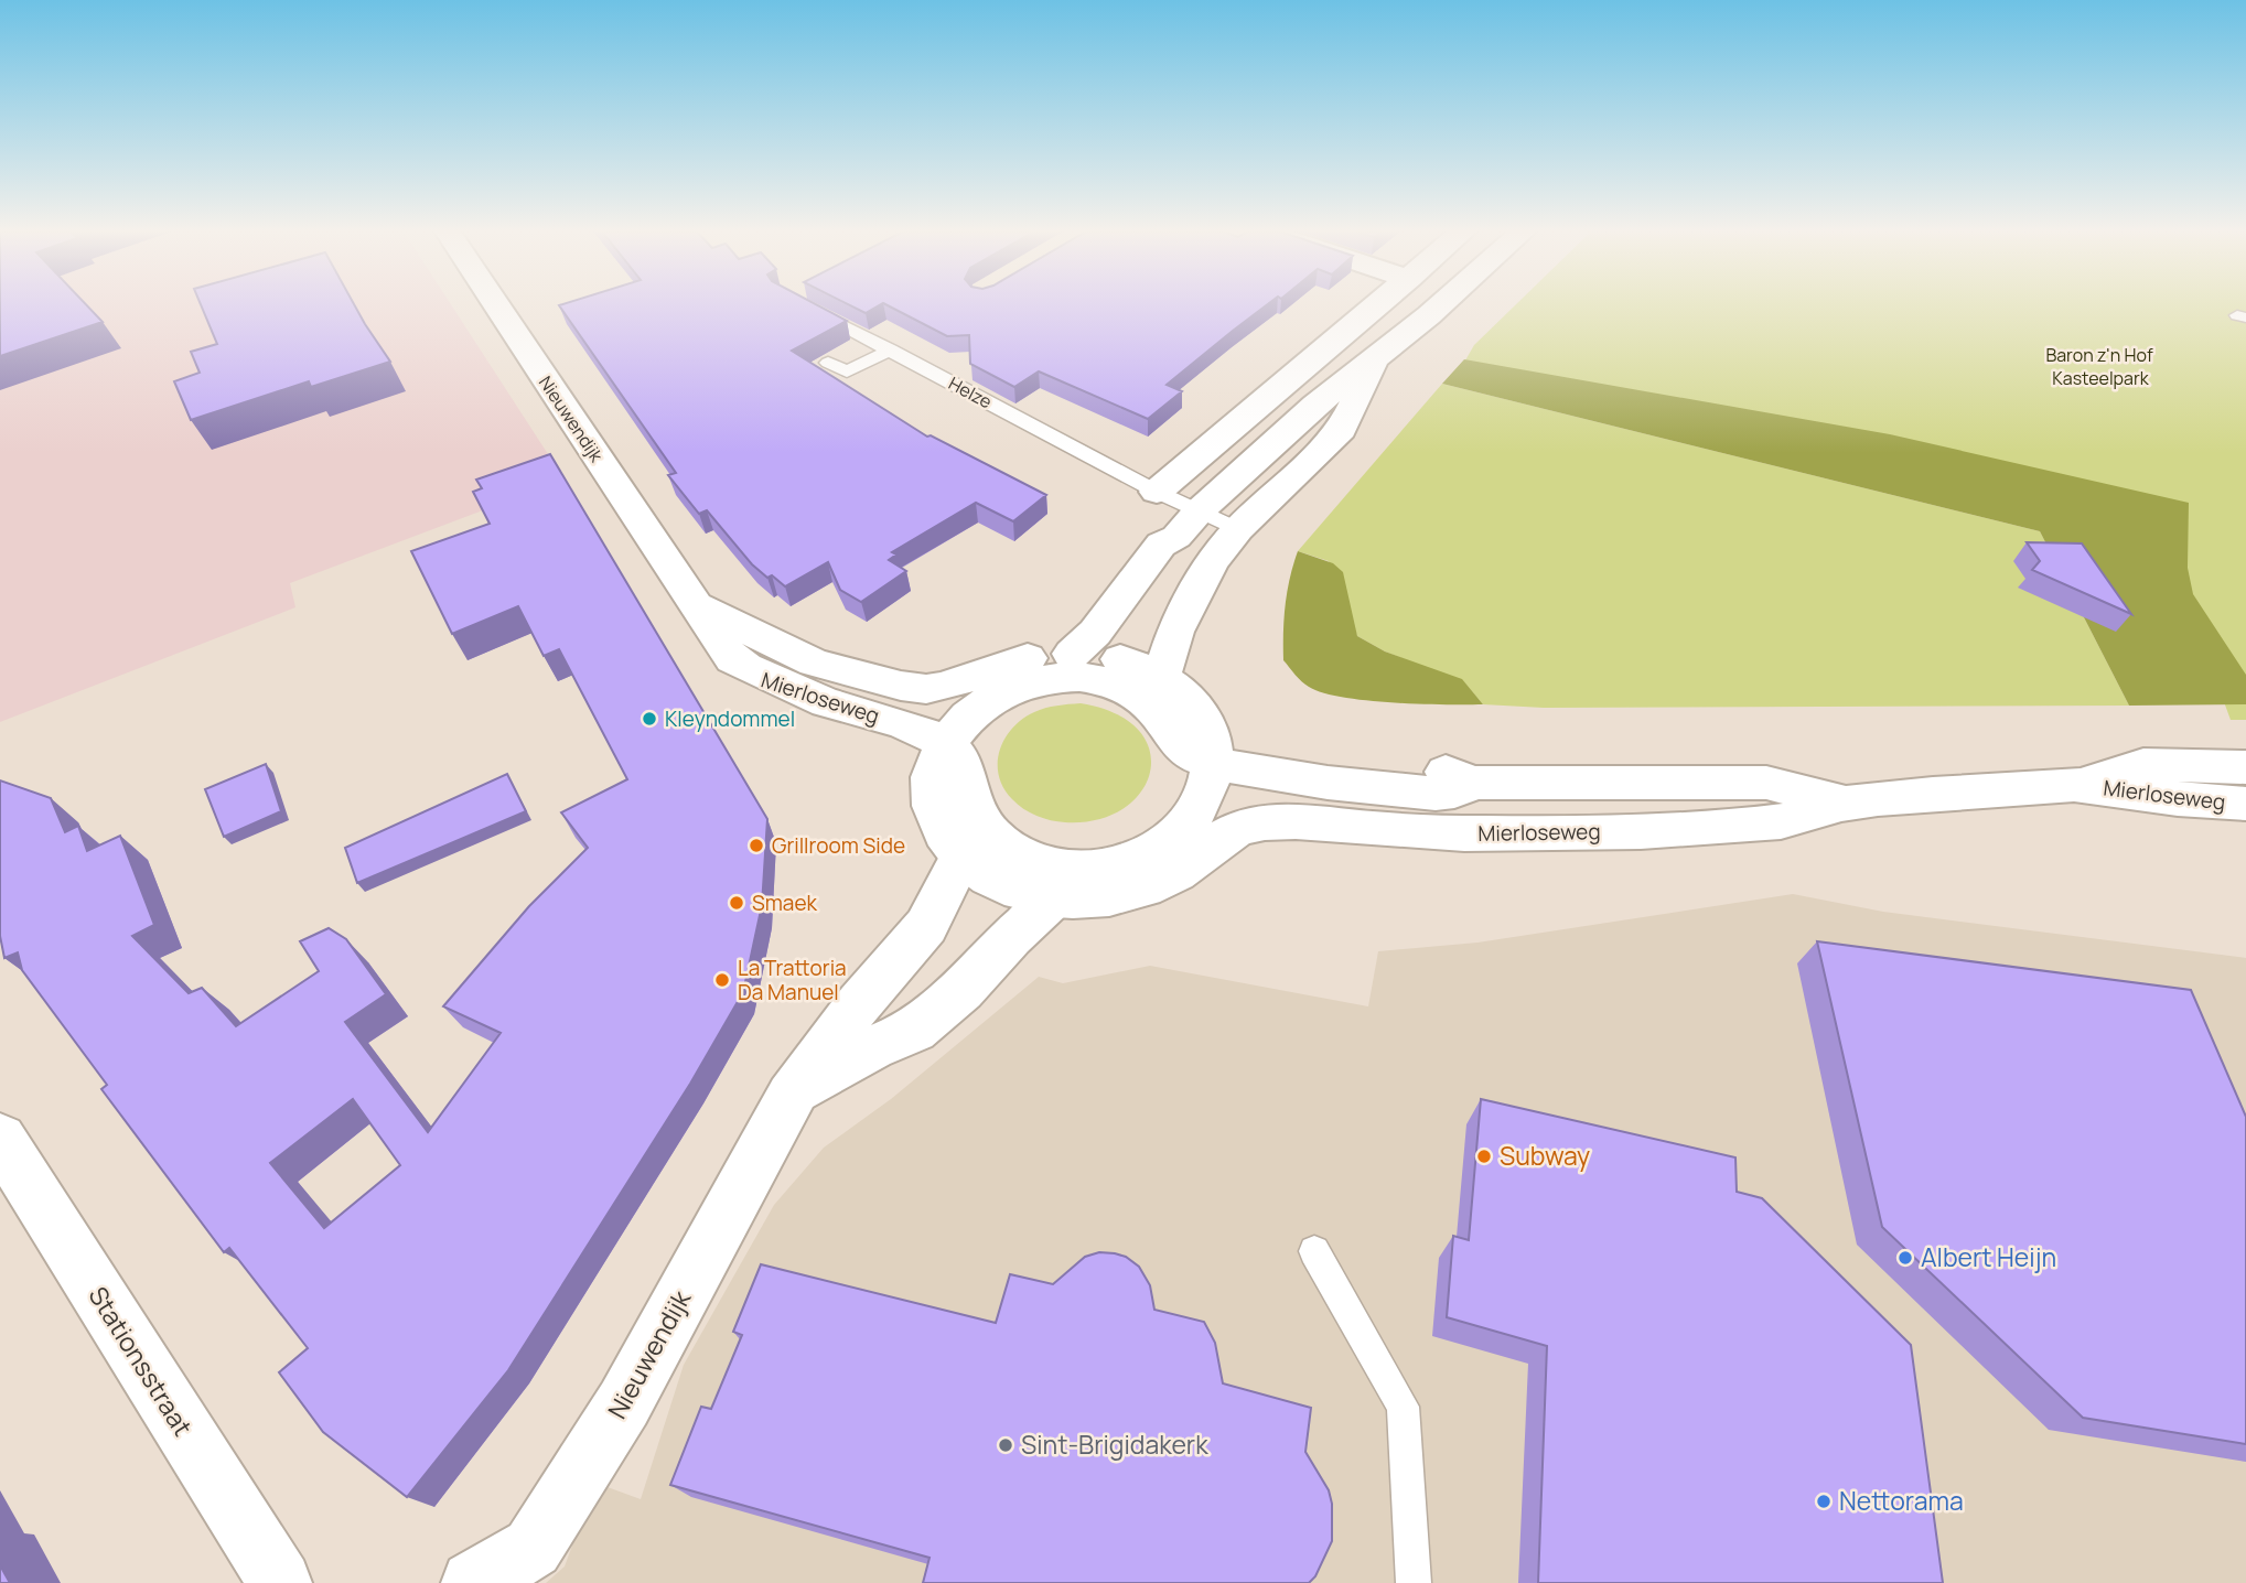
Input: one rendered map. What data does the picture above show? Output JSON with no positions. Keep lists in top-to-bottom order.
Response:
{
  "streets": {
    "main road": ["Nieuwendijk", "Mierloseweg", "Stationsstraat"],
    "lane": ["Helze"]
  },
  "crossings": [
    ["Nieuwendijk", "Mierloseweg"]
  ],
  "parks": ["Baron z'n Hof", "Kasteelpark"],
  "places": [
    "Kleyndommel",
    "Grillroom Side",
    "Smaek",
    "La Trattoria Da Manuel",
    "Subway",
    "Albert Heijn",
    "Sint-Brigidakerk",
    "Nettorama"
  ]
}
